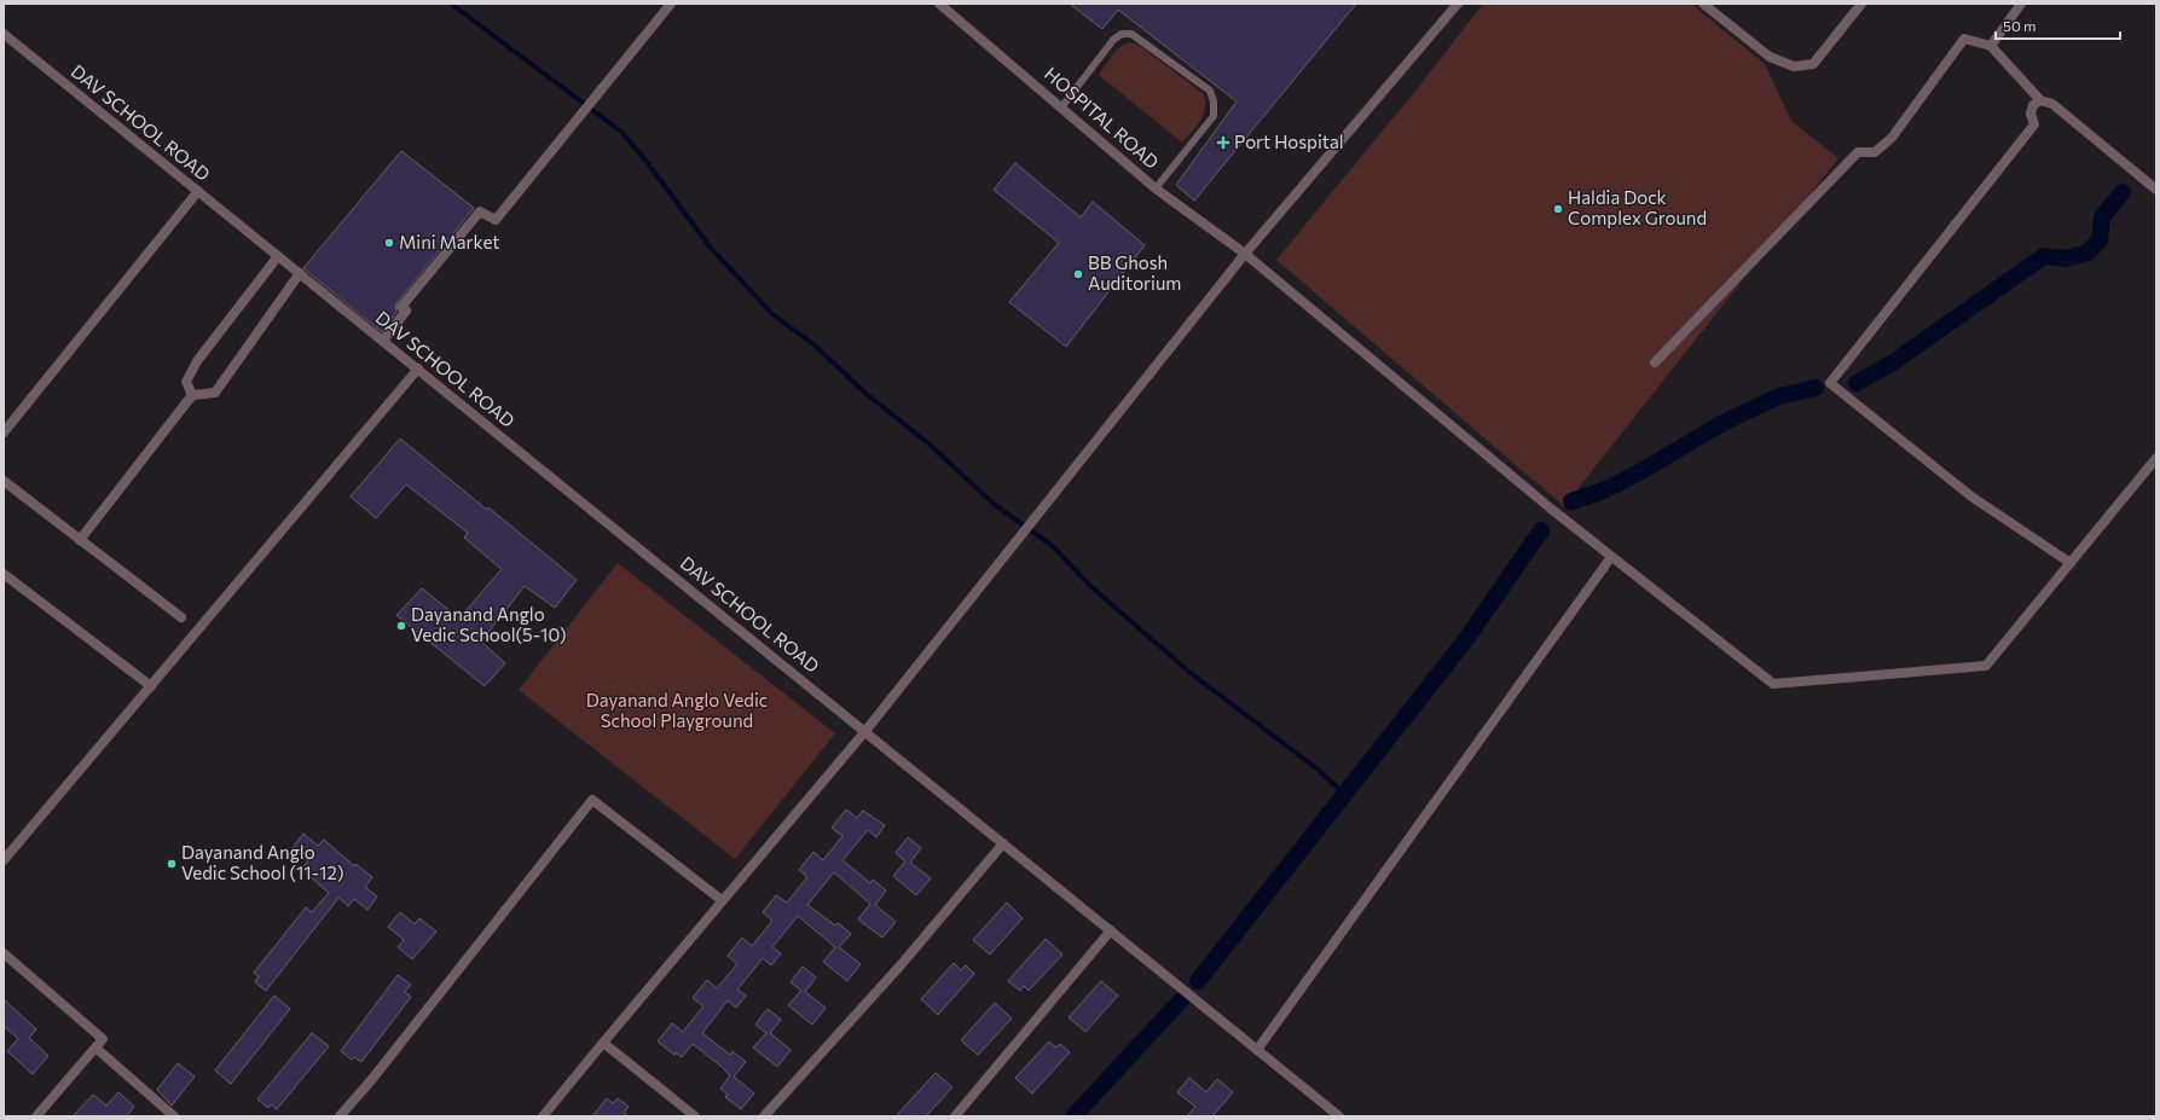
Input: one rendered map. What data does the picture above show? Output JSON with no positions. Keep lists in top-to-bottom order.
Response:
{
  "streets": {
    "street": ["HOSPITAL ROAD", "DAV SCHOOL ROAD"]
  },
  "parks": ["Dayanand Anglo Vedic School Playground"],
  "places": {
    "health": ["Port Hospital"],
    "other": [
      "Haldia Dock Complex Ground",
      "Mini Market",
      "BB Ghosh Auditorium",
      "Dayanand Anglo Vedic School(5-10)",
      "Dayanand Anglo Vedic School (11-12)"
    ]
  },
  "scale_bar": "50 m"
}
